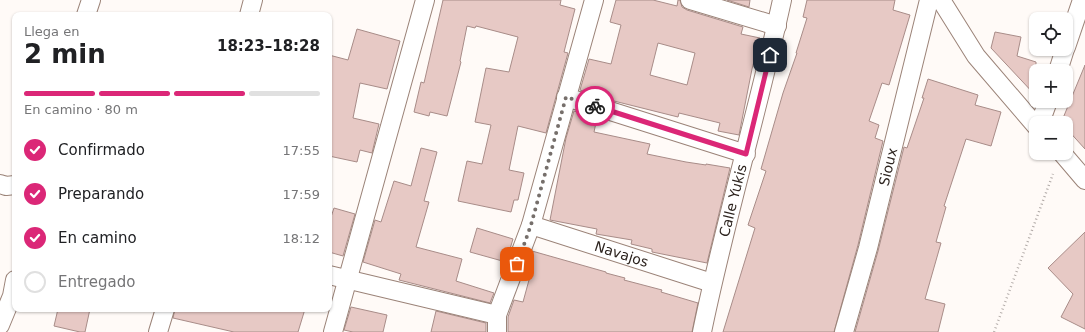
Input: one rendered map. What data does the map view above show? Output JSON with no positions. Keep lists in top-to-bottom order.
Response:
{
  "streets": {
    "street": ["Sioux", "Calle Yukis", "Navajos"]
  },
  "crossings": [
    ["Calle Yukis", "Navajos"]
  ],
  "page": {
    "map_buttons": ["+", "−"],
    "heading": ["2 min", "Llega en", "18:23–18:28"],
    "bar": "En camino · 80 m",
    "list": [
      ["Confirmado", "17:55"],
      ["Preparando", "17:59"],
      ["En camino", "18:12"],
      "Entregado"
    ]
  }
}
